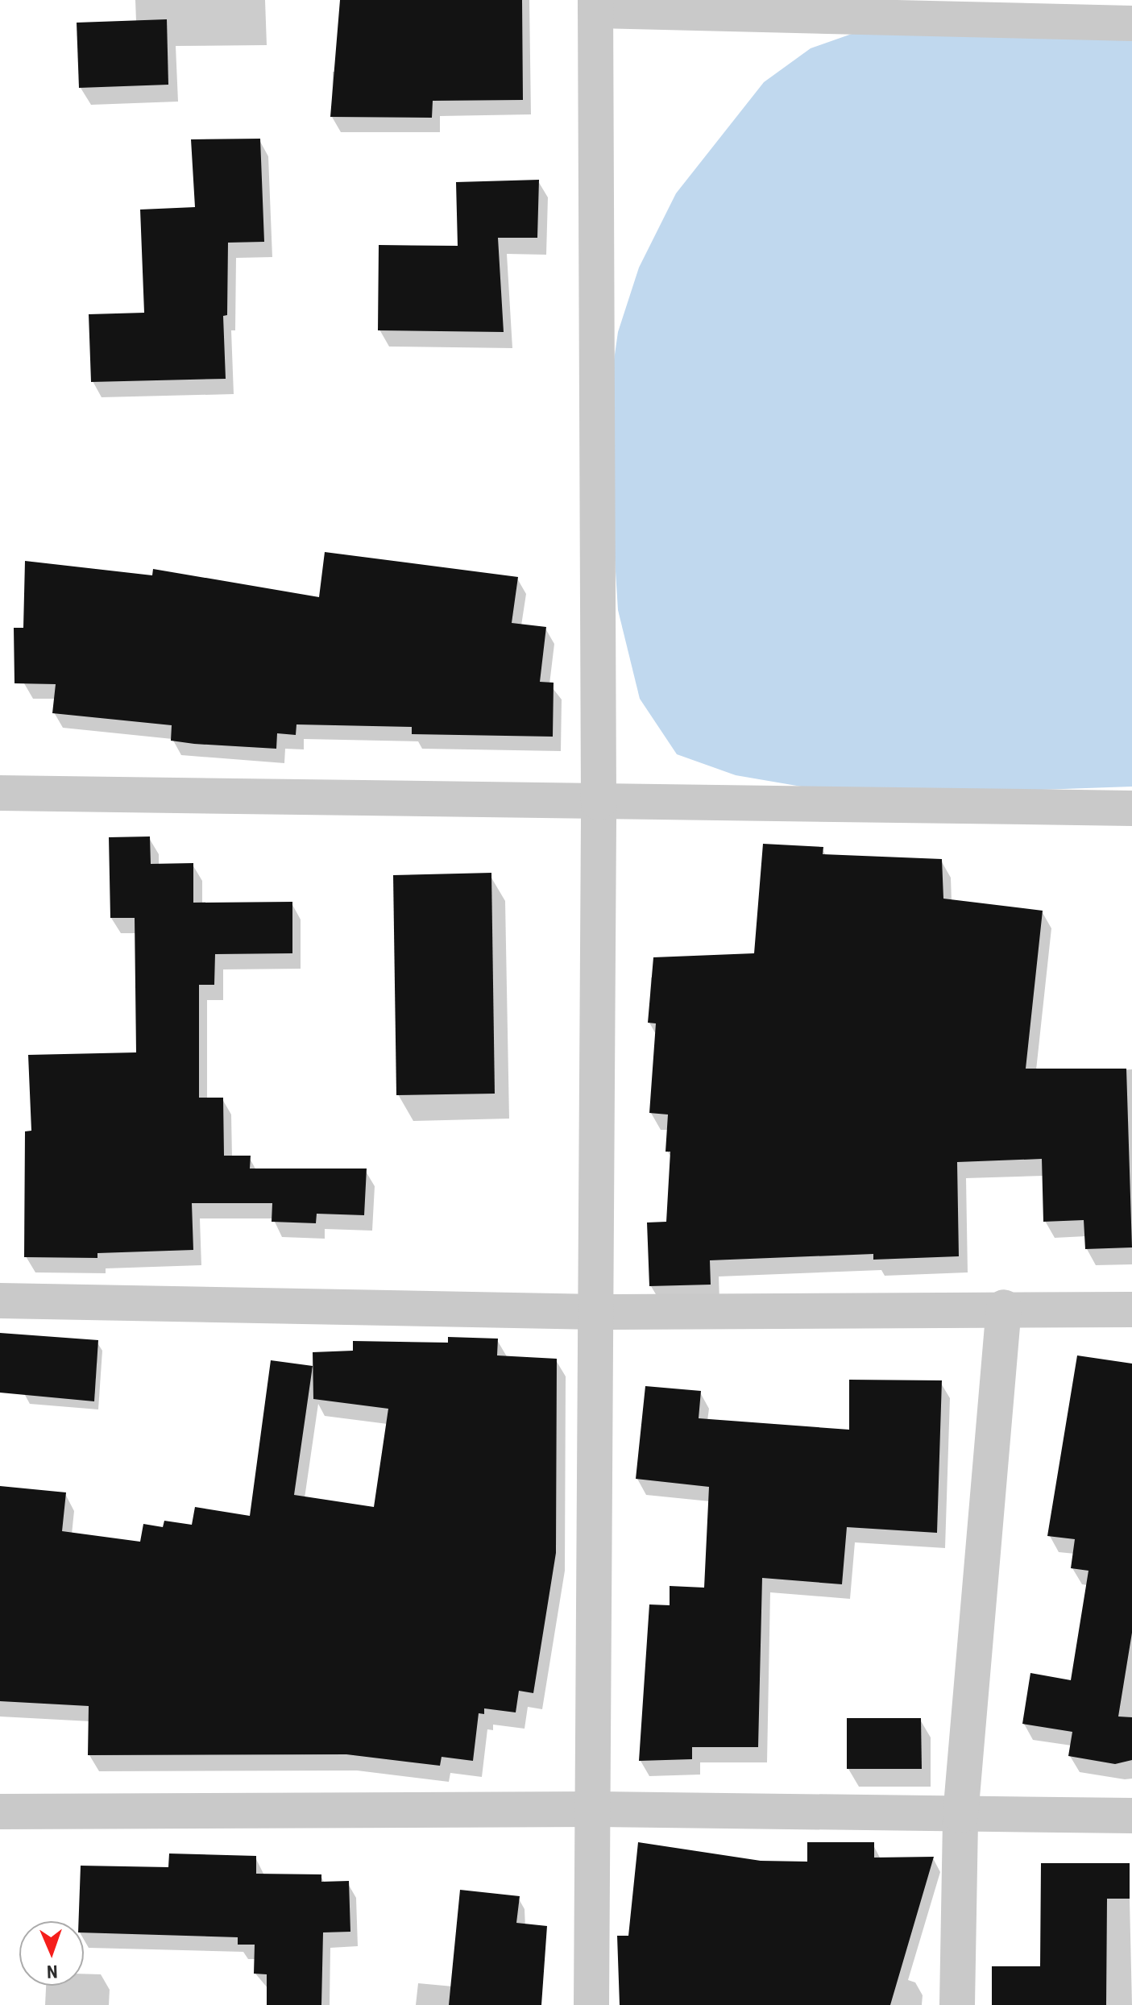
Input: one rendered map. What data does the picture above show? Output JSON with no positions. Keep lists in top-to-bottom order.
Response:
{
  "north": "bottom"
}
